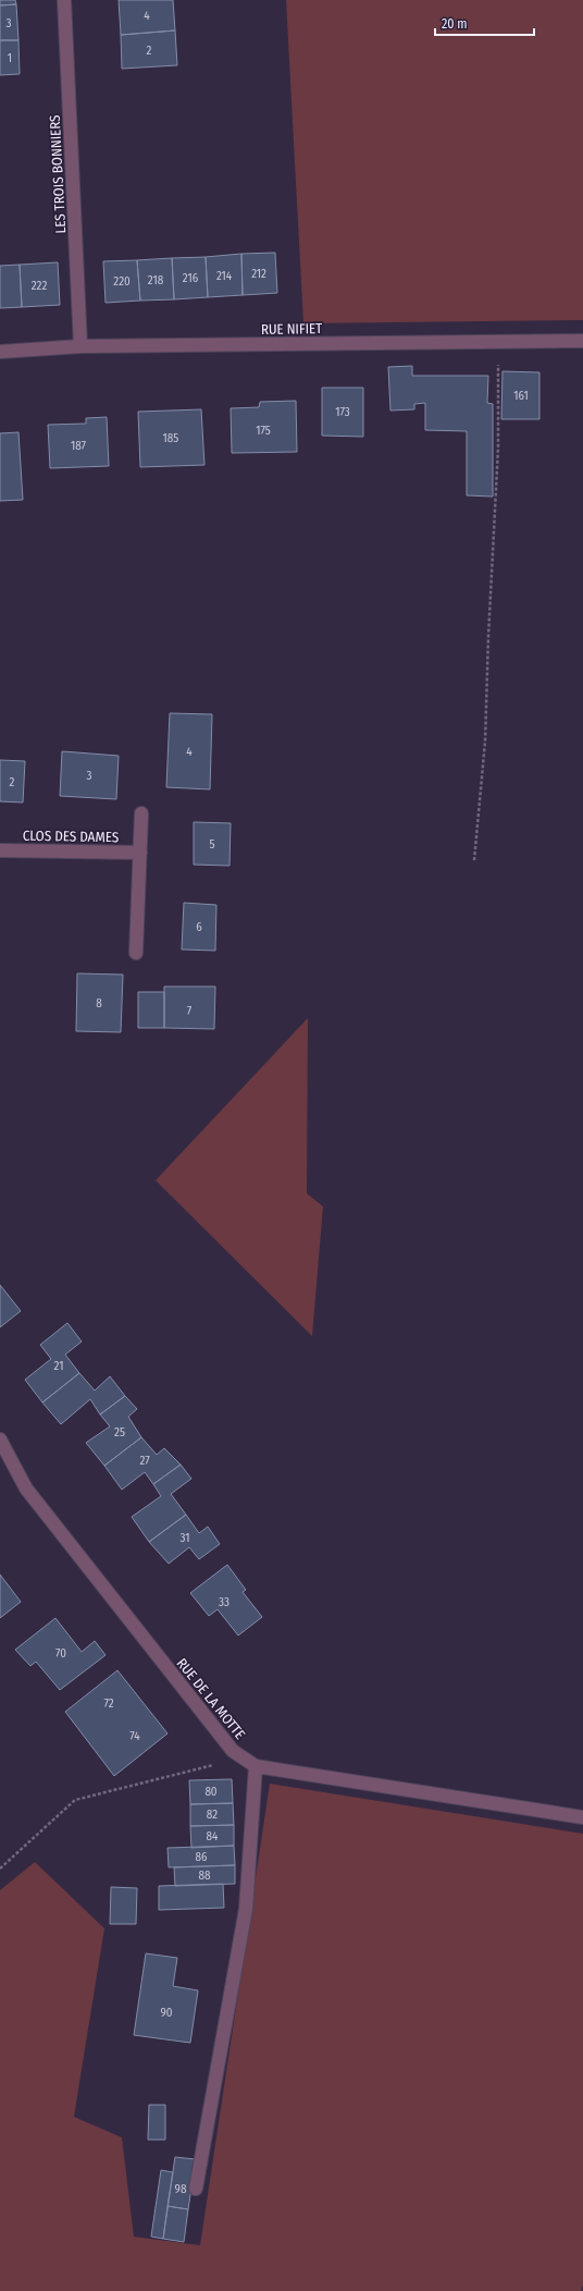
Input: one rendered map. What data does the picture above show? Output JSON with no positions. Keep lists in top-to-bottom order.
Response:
{
  "streets": {
    "street": [
      "LES TROIS BONNIERS",
      "RUE NIFIET",
      "CLOS DES DAMES",
      "RUE DE LA MOTTE"
    ]
  },
  "crossings": [
    ["LES TROIS BONNIERS", "RUE NIFIET"]
  ],
  "house_numbers": [
    "4",
    "3",
    "2",
    "1",
    "212",
    "214",
    "216",
    "218",
    "220",
    "222",
    "161",
    "173",
    "175",
    "185",
    "187",
    "4",
    "3",
    "2",
    "5",
    "6",
    "8",
    "7",
    "21",
    "25",
    "27",
    "31",
    "33",
    "70",
    "72",
    "74",
    "80",
    "82",
    "84",
    "86",
    "88",
    "90",
    "98"
  ],
  "scale_bar": "20 m"
}
